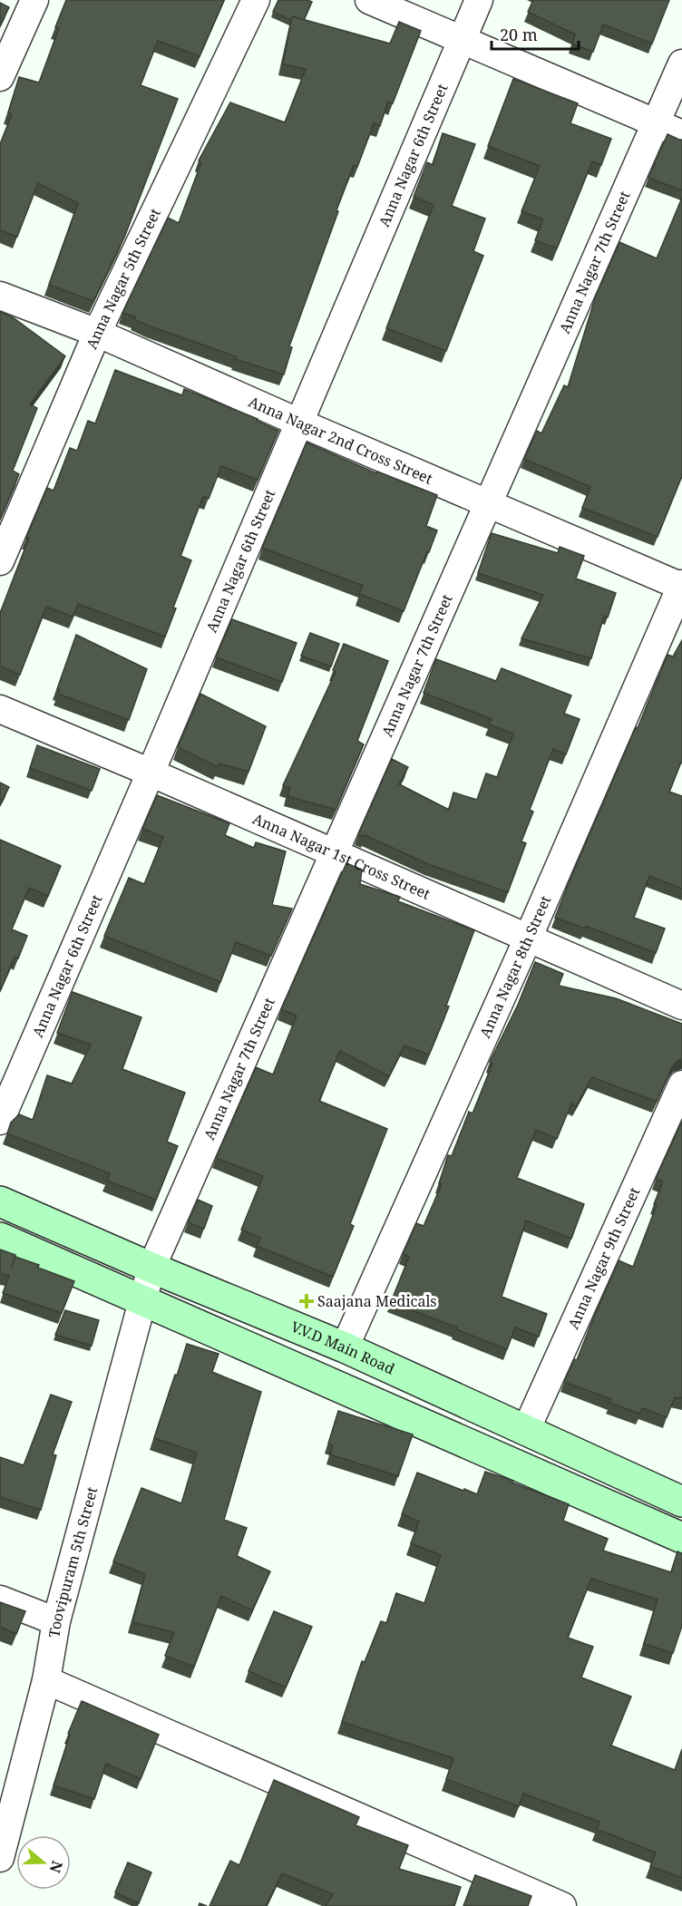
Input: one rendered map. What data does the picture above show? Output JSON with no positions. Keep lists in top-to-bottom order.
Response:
{
  "streets": {
    "main road": ["V.V.D Main Road"],
    "street": [
      "Anna Nagar 6th Street",
      "Anna Nagar 7th Street",
      "Anna Nagar 5th Street",
      "Anna Nagar 2nd Cross Street",
      "Anna Nagar 1st Cross Street",
      "Anna Nagar 8th Street",
      "Anna Nagar 9th Street",
      "Toovipuram 5th Street"
    ]
  },
  "crossings": [
    ["Anna Nagar 6th Street", "Anna Nagar 2nd Cross Street"],
    ["Anna Nagar 6th Street", "Anna Nagar 1st Cross Street"],
    ["Anna Nagar 7th Street", "Anna Nagar 2nd Cross Street"],
    ["Anna Nagar 7th Street", "Anna Nagar 1st Cross Street"],
    ["Anna Nagar 7th Street", "V.V.D Main Road"],
    ["Anna Nagar 7th Street", "Toovipuram 5th Street"],
    ["Anna Nagar 5th Street", "Anna Nagar 2nd Cross Street"],
    ["Anna Nagar 2nd Cross Street", "Anna Nagar 8th Street"],
    ["Anna Nagar 1st Cross Street", "Anna Nagar 8th Street"],
    ["Anna Nagar 8th Street", "V.V.D Main Road"],
    ["Anna Nagar 9th Street", "V.V.D Main Road"],
    ["V.V.D Main Road", "Toovipuram 5th Street"]
  ],
  "places": {
    "health": ["Saajana Medicals"]
  },
  "scale_bar": "20 m",
  "north": "right"
}
